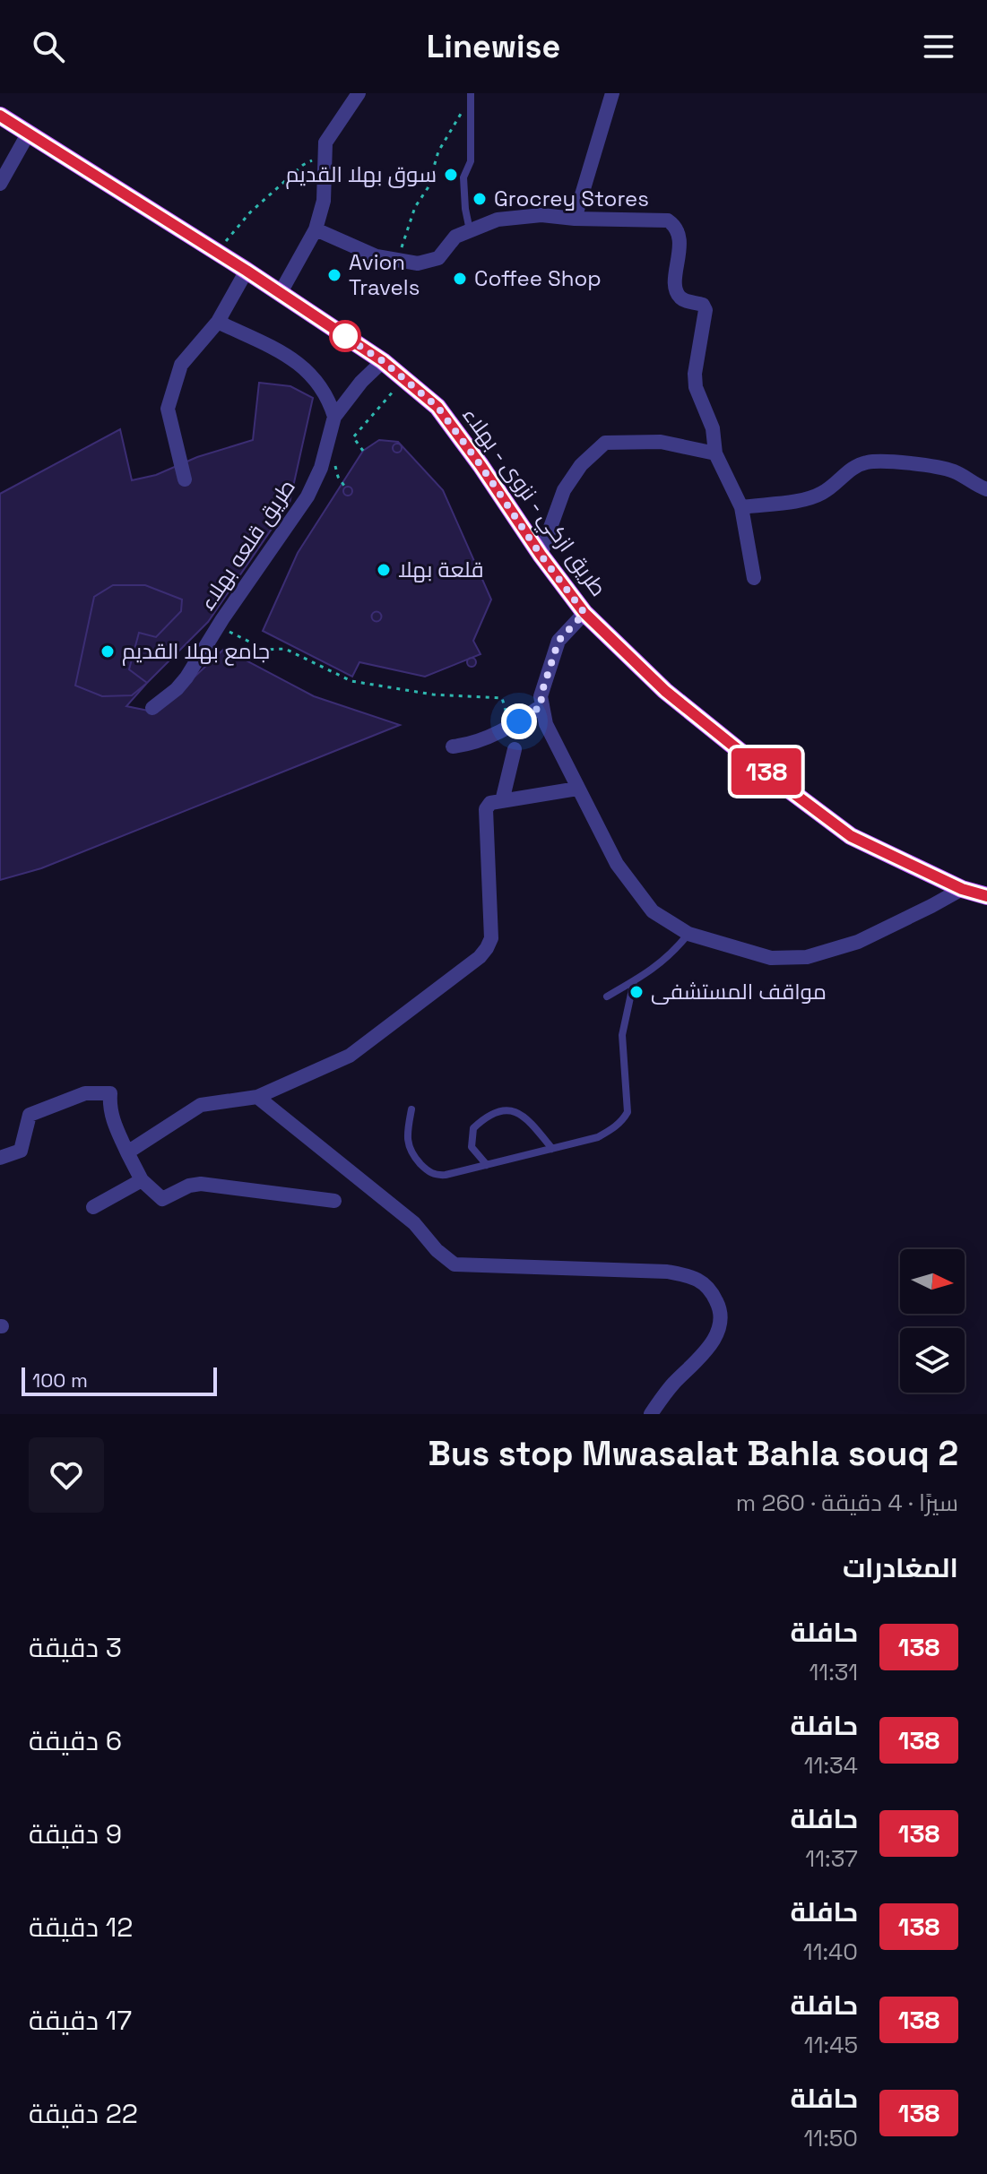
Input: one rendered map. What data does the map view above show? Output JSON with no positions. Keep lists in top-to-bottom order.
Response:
{
  "streets": {
    "main road": ["طريق ازكي - نزوى - بهلاء"],
    "street": ["طريق قلعه بهلاء"]
  },
  "crossings": [
    ["طريق ازكي - نزوى - بهلاء", "طريق قلعه بهلاء"]
  ],
  "places": [
    "سوق بهلا القديم",
    "Grocrey Stores",
    "Avion Travels",
    "Coffee Shop",
    "قلعة بهلا",
    "جامع بهلا القديم",
    "مواقف المستشفى"
  ],
  "lines": ["bus line 138"],
  "scale_bar": "100 m",
  "north": "right",
  "page": {
    "header": "Linewise",
    "on_map": "138",
    "scale": "100 m",
    "heading": [
      ["Bus stop Mwasalat Bahla souq 2", "سيرًا · 4 دقيقة · 260 m"],
      "المغادرات"
    ],
    "list": [
      {
        "mark": "138",
        "name": "حافلة",
        "note": "11:31",
        "value": "3 دقيقة"
      },
      {
        "mark": "138",
        "name": "حافلة",
        "note": "11:34",
        "value": "6 دقيقة"
      },
      {
        "mark": "138",
        "name": "حافلة",
        "note": "11:37",
        "value": "9 دقيقة"
      },
      {
        "mark": "138",
        "name": "حافلة",
        "note": "11:40",
        "value": "12 دقيقة"
      },
      {
        "mark": "138",
        "name": "حافلة",
        "note": "11:45",
        "value": "17 دقيقة"
      },
      {
        "mark": "138",
        "name": "حافلة",
        "note": "11:50",
        "value": "22 دقيقة"
      }
    ]
  }
}
